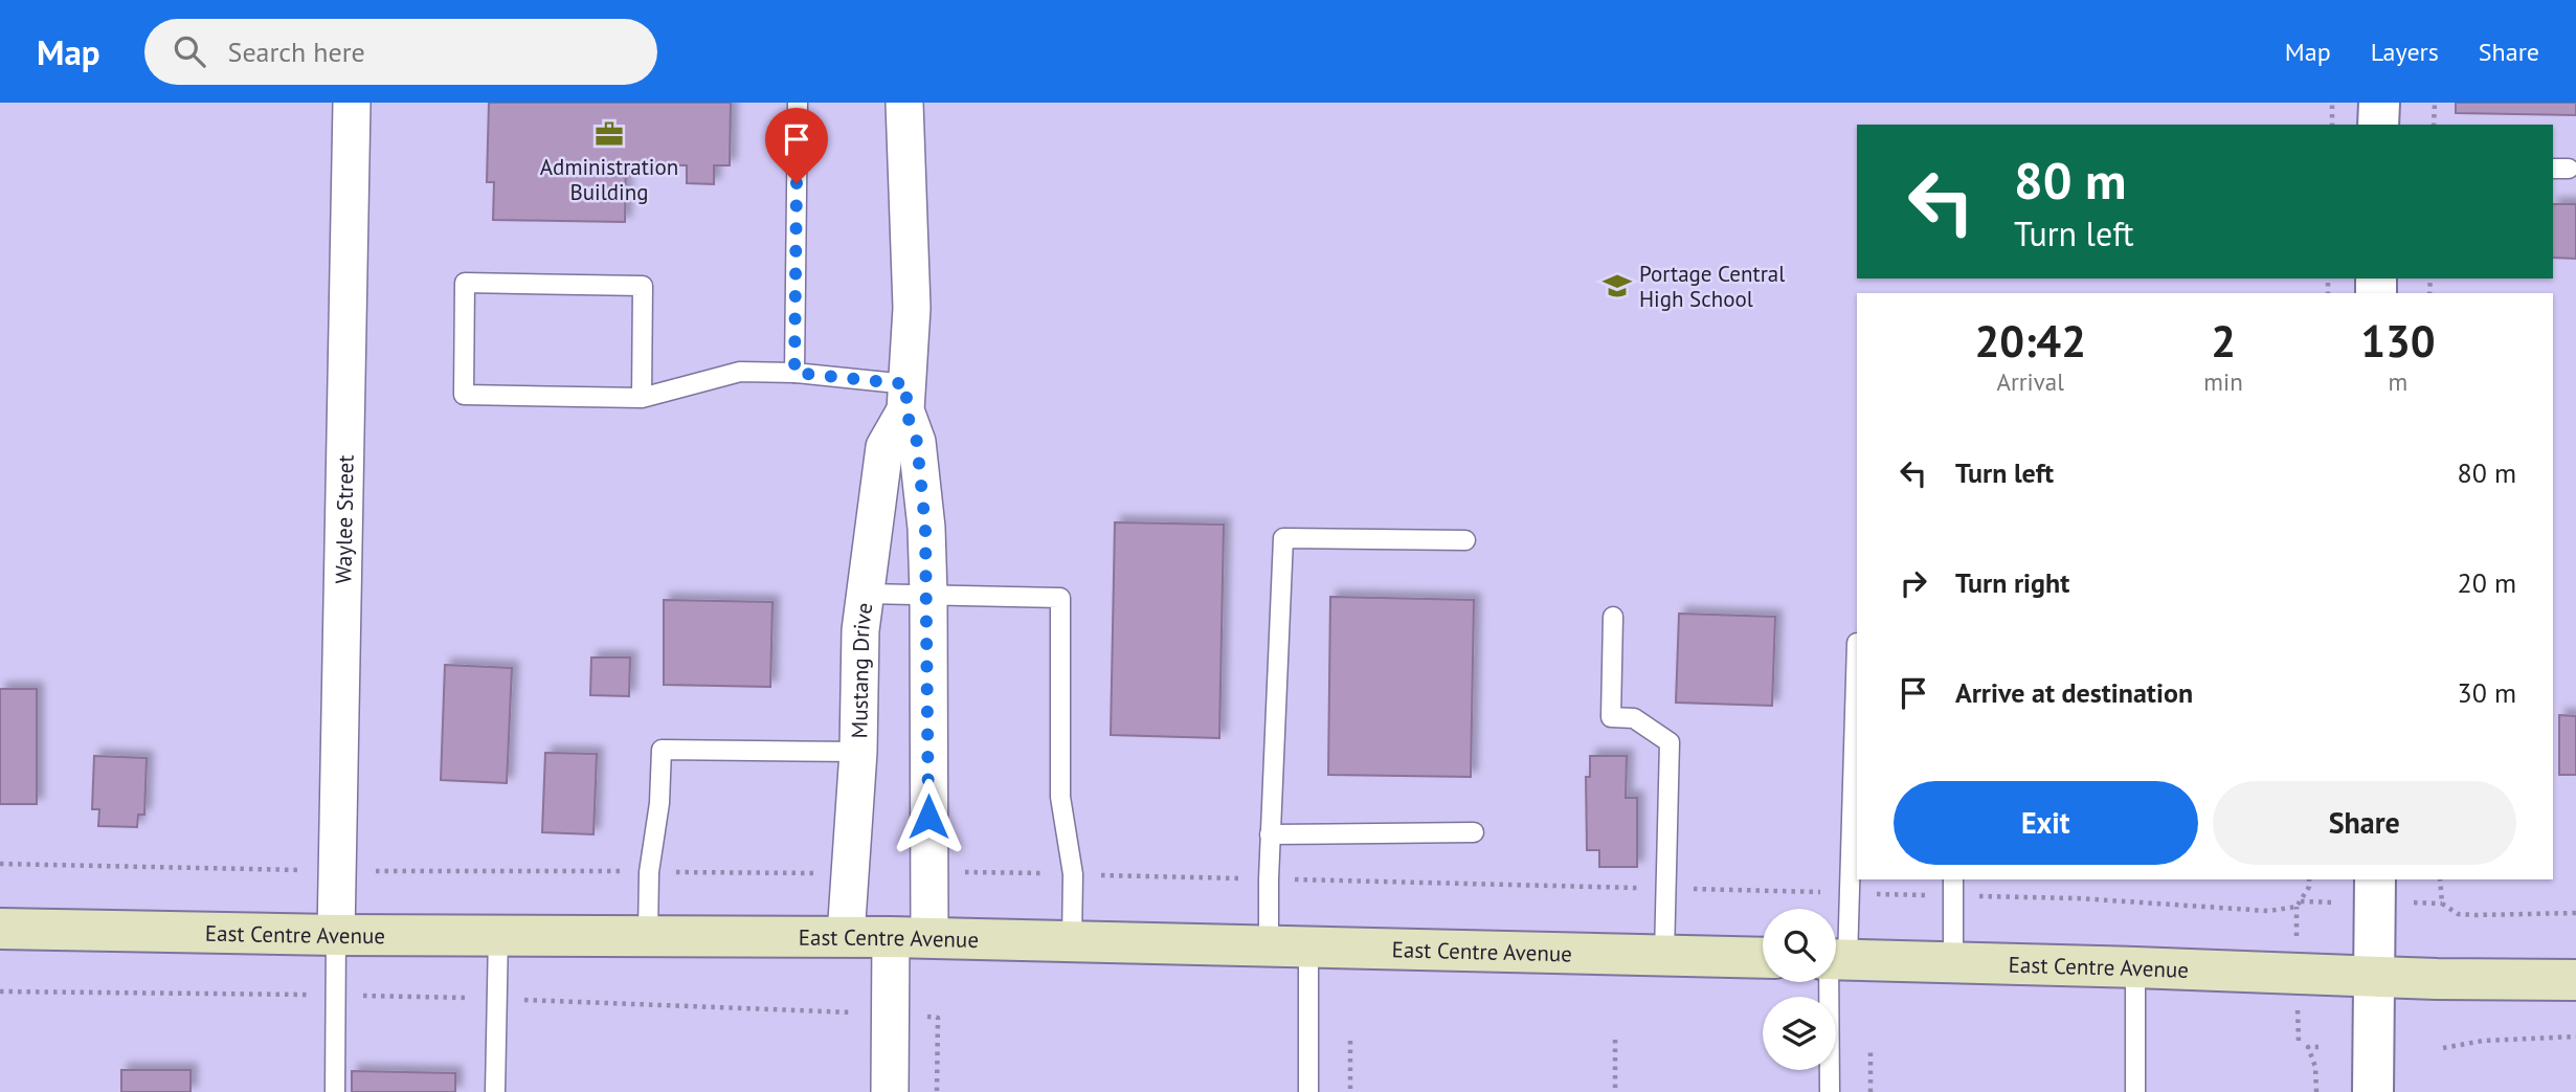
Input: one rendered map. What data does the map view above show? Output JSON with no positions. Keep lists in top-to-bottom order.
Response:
{
  "streets": {
    "main road": ["East Centre Avenue"],
    "street": ["Waylee Street", "Mustang Drive"]
  },
  "crossings": [
    ["Waylee Street", "East Centre Avenue"],
    ["Mustang Drive", "East Centre Avenue"]
  ],
  "places": {
    "office": ["Administration Building"],
    "school or university": ["Portage Central High School"]
  },
  "page": {
    "header": "Map",
    "search": "Search here",
    "nav": ["Map", "Layers", "Share"],
    "turn": ["80 m", "Turn left"],
    "eta": [
      "20:42",
      "Arrival",
      "2",
      "min",
      "130",
      "m"
    ],
    "list": [
      {
        "name": "Turn left",
        "value": "80 m"
      },
      {
        "name": "Turn right",
        "value": "20 m"
      },
      {
        "name": "Arrive at destination",
        "value": "30 m"
      }
    ],
    "buttons": ["Exit", "Share"]
  }
}
